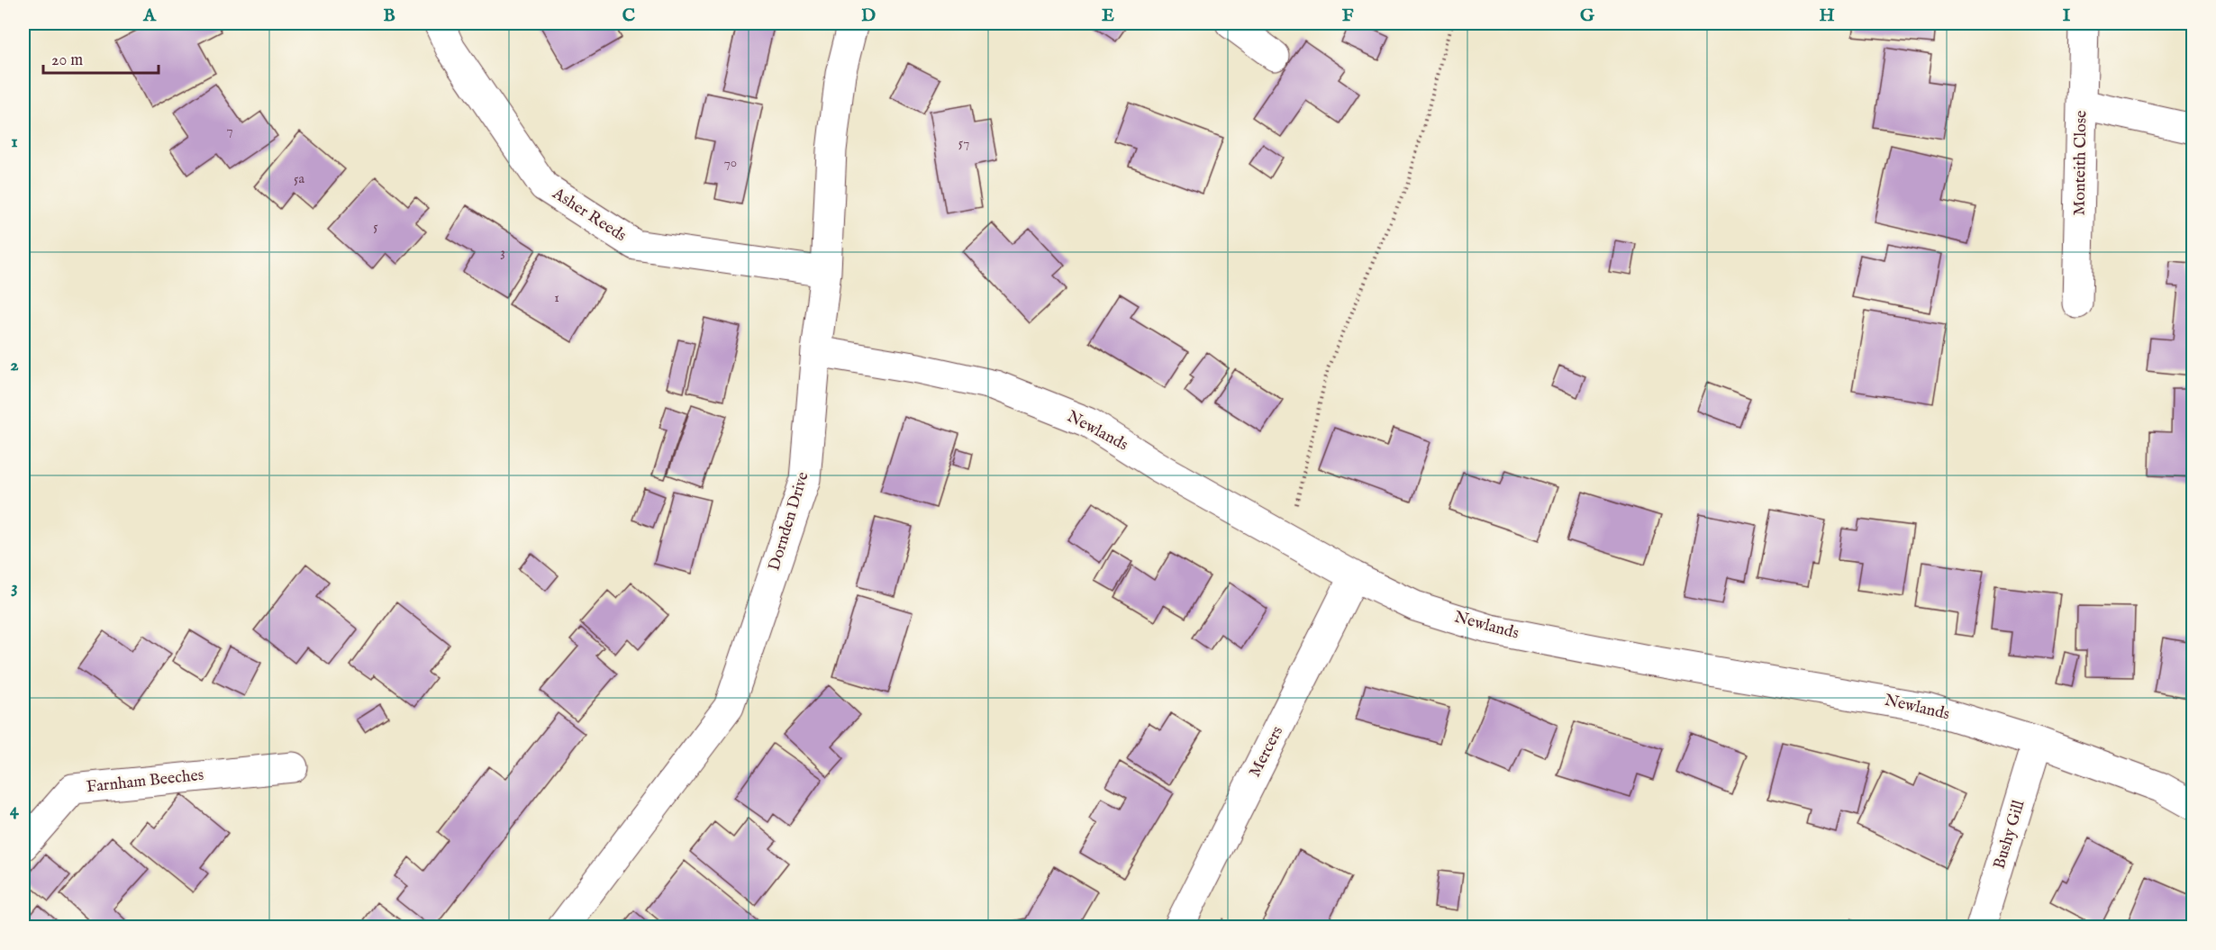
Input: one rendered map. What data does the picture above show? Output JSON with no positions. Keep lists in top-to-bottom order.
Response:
{
  "streets": {
    "street": [
      "Monteith Close",
      "Asher Reeds",
      "Newlands",
      "Dornden Drive",
      "Mercers",
      "Farnham Beeches",
      "Bushy Gill"
    ]
  },
  "crossings": [
    ["Asher Reeds", "Dornden Drive"],
    ["Newlands", "Dornden Drive"],
    ["Newlands", "Mercers"],
    ["Newlands", "Bushy Gill"]
  ],
  "house_numbers": [
    "7",
    "57",
    "70",
    "5a",
    "5",
    "3",
    "1"
  ],
  "scale_bar": "20 m",
  "grid": {
    "columns": [
      "A",
      "B",
      "C",
      "D",
      "E",
      "F",
      "G",
      "H",
      "I"
    ],
    "rows": [
      "1",
      "2",
      "3",
      "4"
    ]
  }
}
